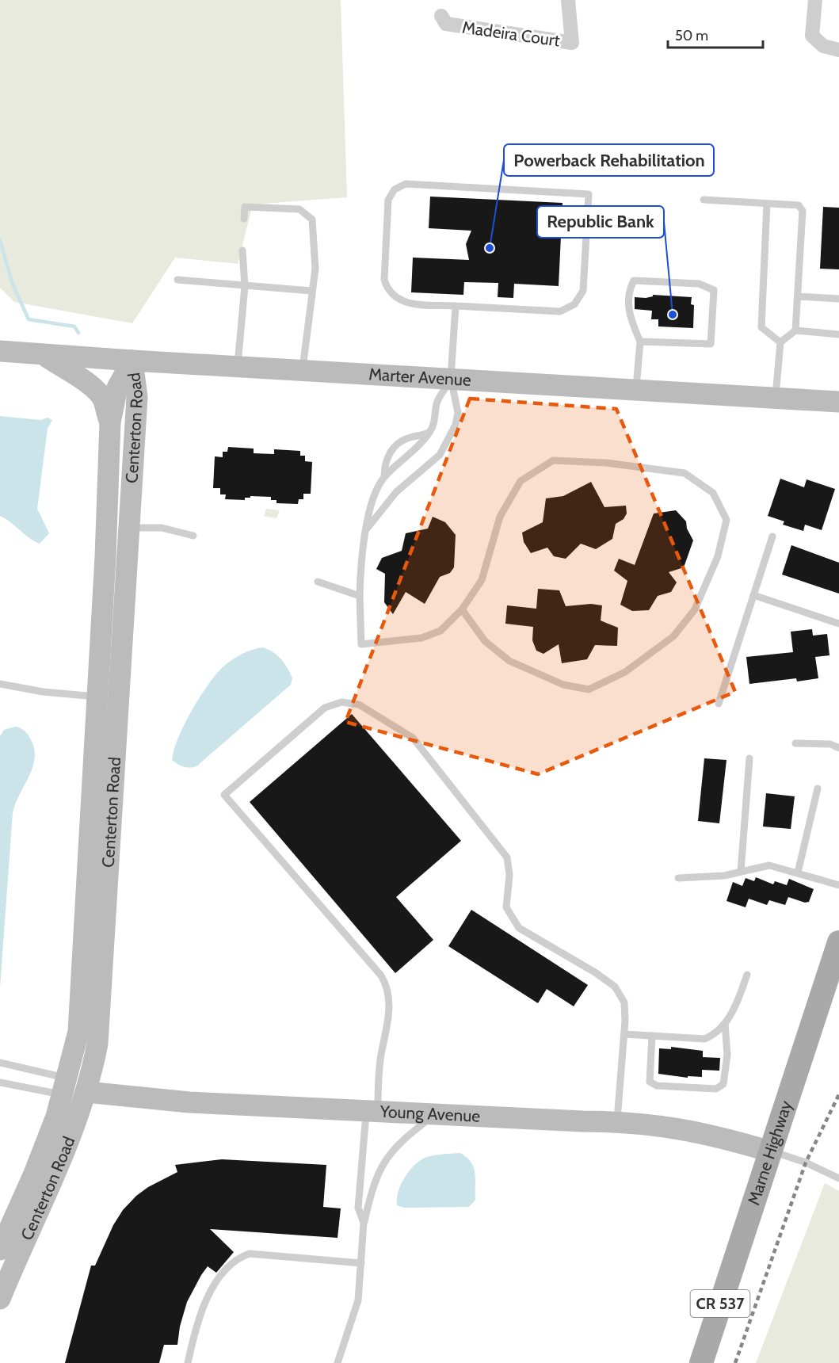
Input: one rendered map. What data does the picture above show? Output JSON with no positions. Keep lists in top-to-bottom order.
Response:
{
  "streets": {
    "main road": [
      "Marter Avenue",
      "Centerton Road",
      "Young Avenue",
      "Marne Highway",
      "CR 537"
    ],
    "street": ["Madeira Court"]
  },
  "crossings": [
    ["Marter Avenue", "Centerton Road"],
    ["Centerton Road", "Young Avenue"],
    ["Young Avenue", "Marne Highway"]
  ],
  "places": ["Powerback Rehabilitation", "Republic Bank"],
  "scale_bar": "50 m"
}
